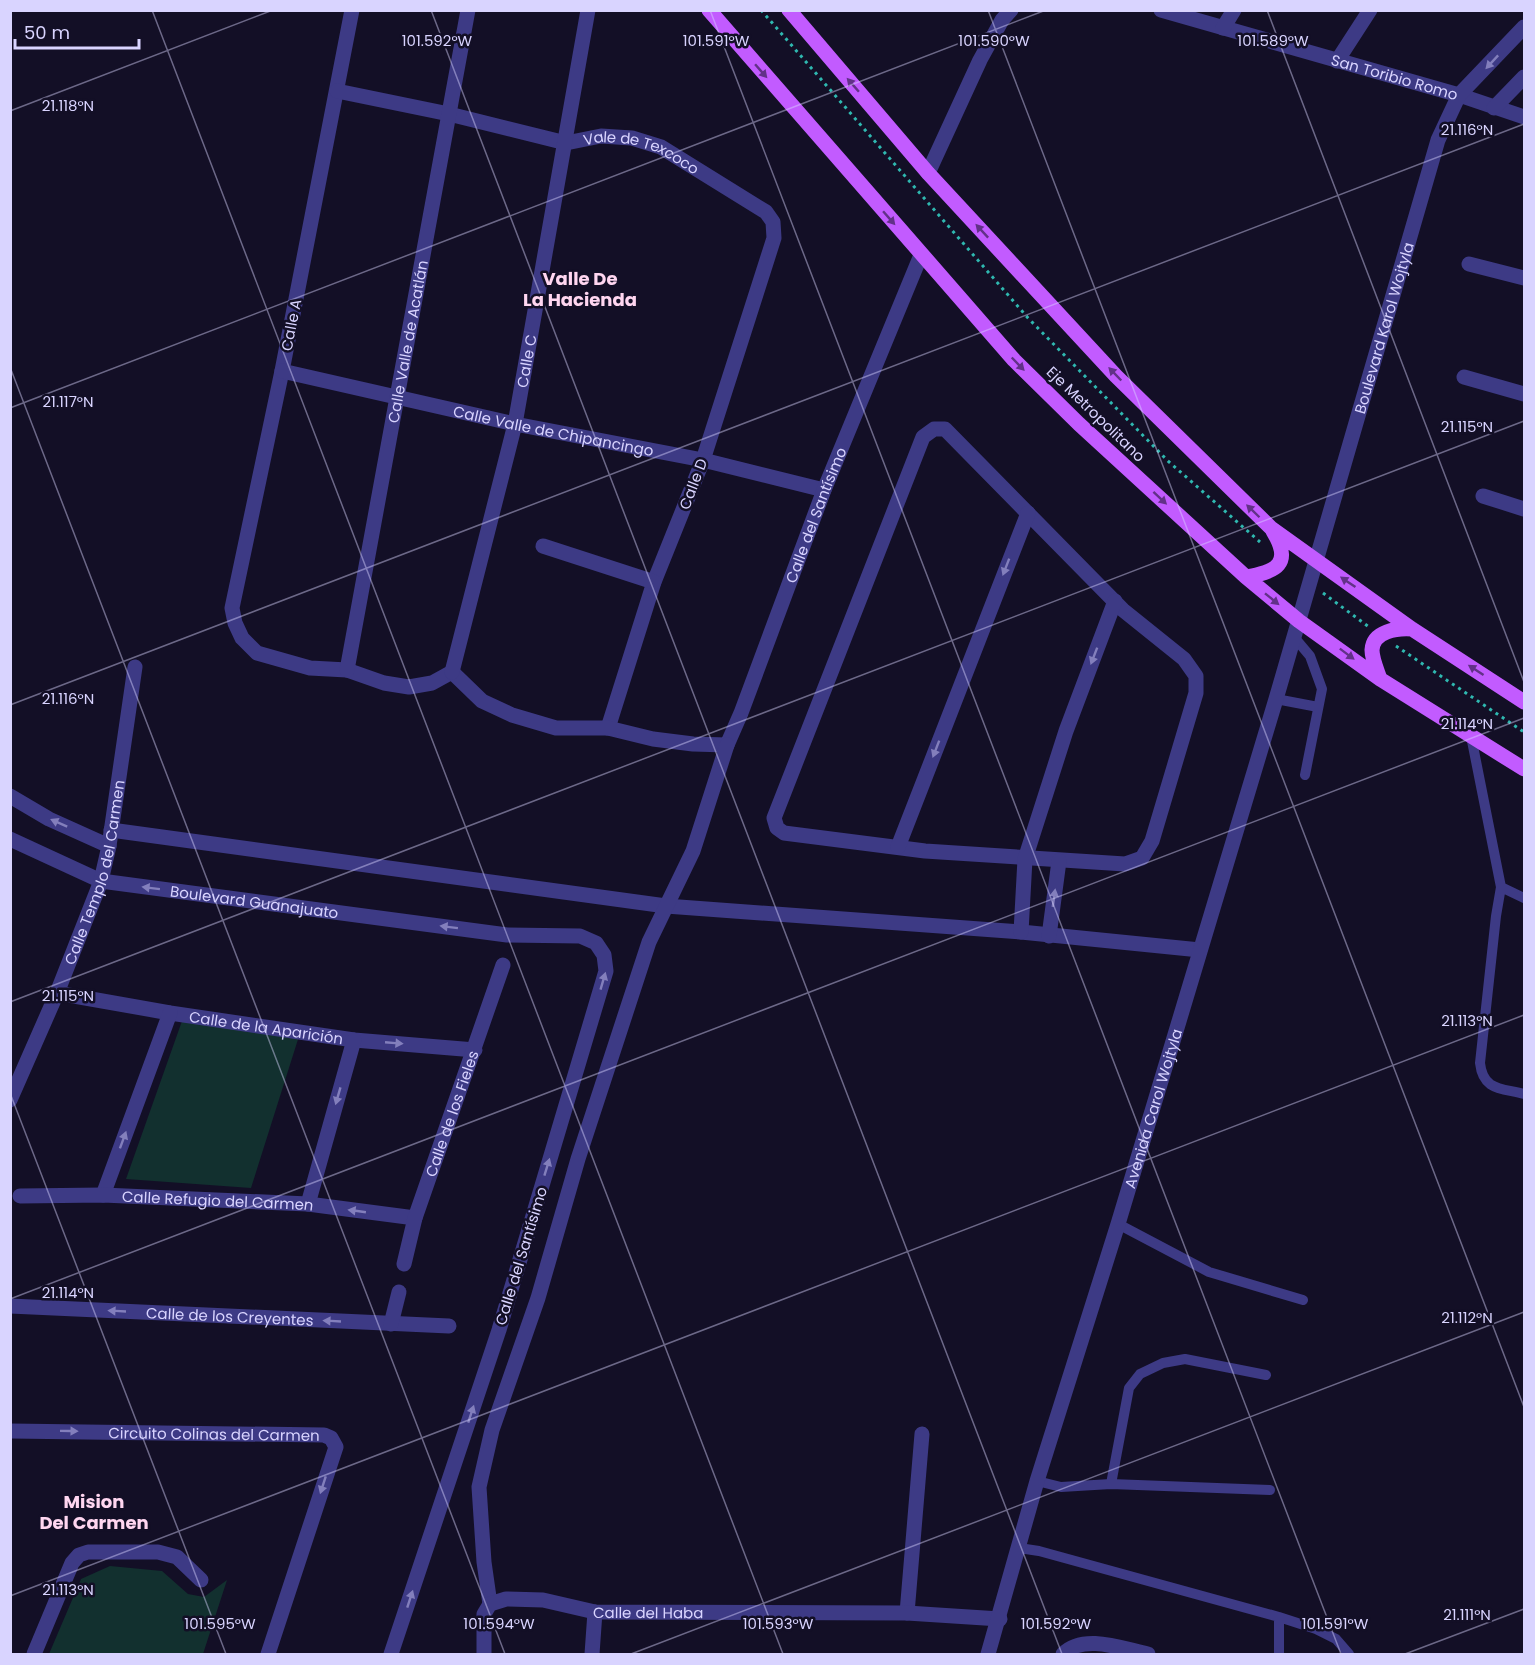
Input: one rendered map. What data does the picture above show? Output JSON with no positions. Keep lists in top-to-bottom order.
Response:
{
  "streets": {
    "main road": ["Eje Metropolitano"],
    "street": [
      "San Toribio Romo",
      "Vale de Texcoco",
      "Calle A",
      "Boulevard Karol Wojtyla",
      "Calle Valle de Acatlán",
      "Calle C",
      "Calle Valle de Chipancingo",
      "Calle D",
      "Calle del Santísimo",
      "Calle Templo del Carmen",
      "Boulevard Guanajuato",
      "Calle de la Aparición",
      "Avenida Carol Wojtyla",
      "Calle de los Fieles",
      "Calle Refugio del Carmen",
      "Calle de los Creyentes",
      "Circuito Colinas del Carmen",
      "Calle del Haba"
    ]
  },
  "crossings": [
    ["San Toribio Romo", "Boulevard Karol Wojtyla"],
    ["Vale de Texcoco", "Calle A"],
    ["Vale de Texcoco", "Calle Valle de Acatlán"],
    ["Vale de Texcoco", "Calle C"],
    ["Vale de Texcoco", "Calle D"],
    ["Calle A", "Calle Valle de Acatlán"],
    ["Calle A", "Calle Valle de Chipancingo"],
    ["Boulevard Karol Wojtyla", "Avenida Carol Wojtyla"],
    ["Calle Valle de Acatlán", "Calle Valle de Chipancingo"],
    ["Calle C", "Calle Valle de Chipancingo"],
    ["Eje Metropolitano", "Calle del Santísimo"],
    ["Eje Metropolitano", "Avenida Carol Wojtyla"],
    ["Calle Valle de Chipancingo", "Calle D"],
    ["Calle Valle de Chipancingo", "Calle del Santísimo"],
    ["Calle del Santísimo", "Boulevard Guanajuato"],
    ["Calle del Santísimo", "Calle del Haba"],
    ["Calle Templo del Carmen", "Boulevard Guanajuato"],
    ["Calle Templo del Carmen", "Calle de la Aparición"],
    ["Calle de la Aparición", "Calle de los Fieles"],
    ["Avenida Carol Wojtyla", "Calle del Haba"],
    ["Calle de los Fieles", "Calle Refugio del Carmen"]
  ],
  "one_way": ["Calle de los Creyentes"],
  "districts": ["Valle De La Hacienda", "Mision Del Carmen"],
  "scale_bar": "50 m",
  "coordinates": [
    "101.592°W",
    "101.591°W",
    "101.590°W",
    "101.589°W",
    "21.118°N",
    "21.116°N",
    "21.117°N",
    "21.115°N",
    "21.114°N",
    "21.113°N",
    "21.112°N",
    "21.111°N",
    "101.595°W",
    "101.594°W",
    "101.593°W"
  ]
}
